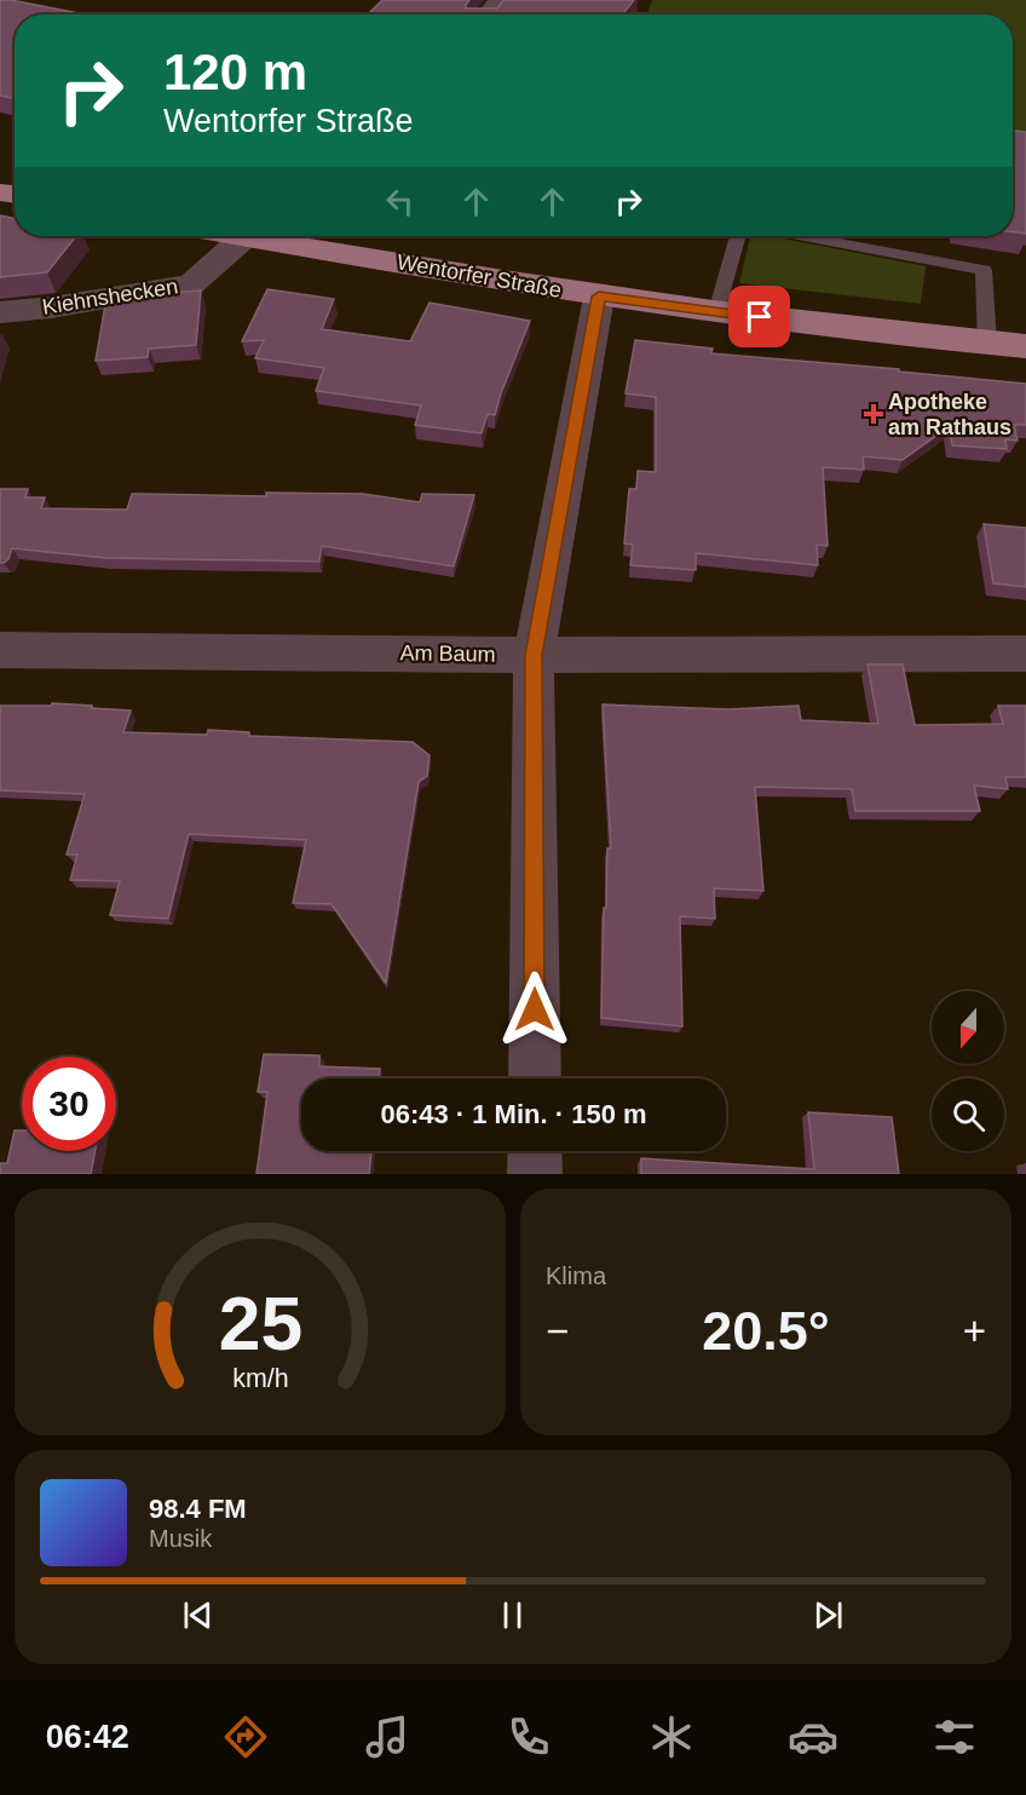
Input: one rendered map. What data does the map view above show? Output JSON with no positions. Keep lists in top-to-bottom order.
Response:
{
  "streets": {
    "main road": ["Wentorfer Straße"],
    "street": ["Kiehnshecken", "Am Baum"]
  },
  "places": {
    "health": ["Apotheke am Rathaus"]
  },
  "north": "bottom",
  "page": {
    "turn": ["120 m", "Wentorfer Straße"],
    "limit": "30",
    "trip": "06:43 · 1 Min. · 150 m",
    "tile": "Klima",
    "heat": ["−", "20.5°", "+"],
    "song": ["98.4 FM", "Musik"],
    "tabs": "06:42",
    "gauge": ["25", "km/h"]
  }
}
